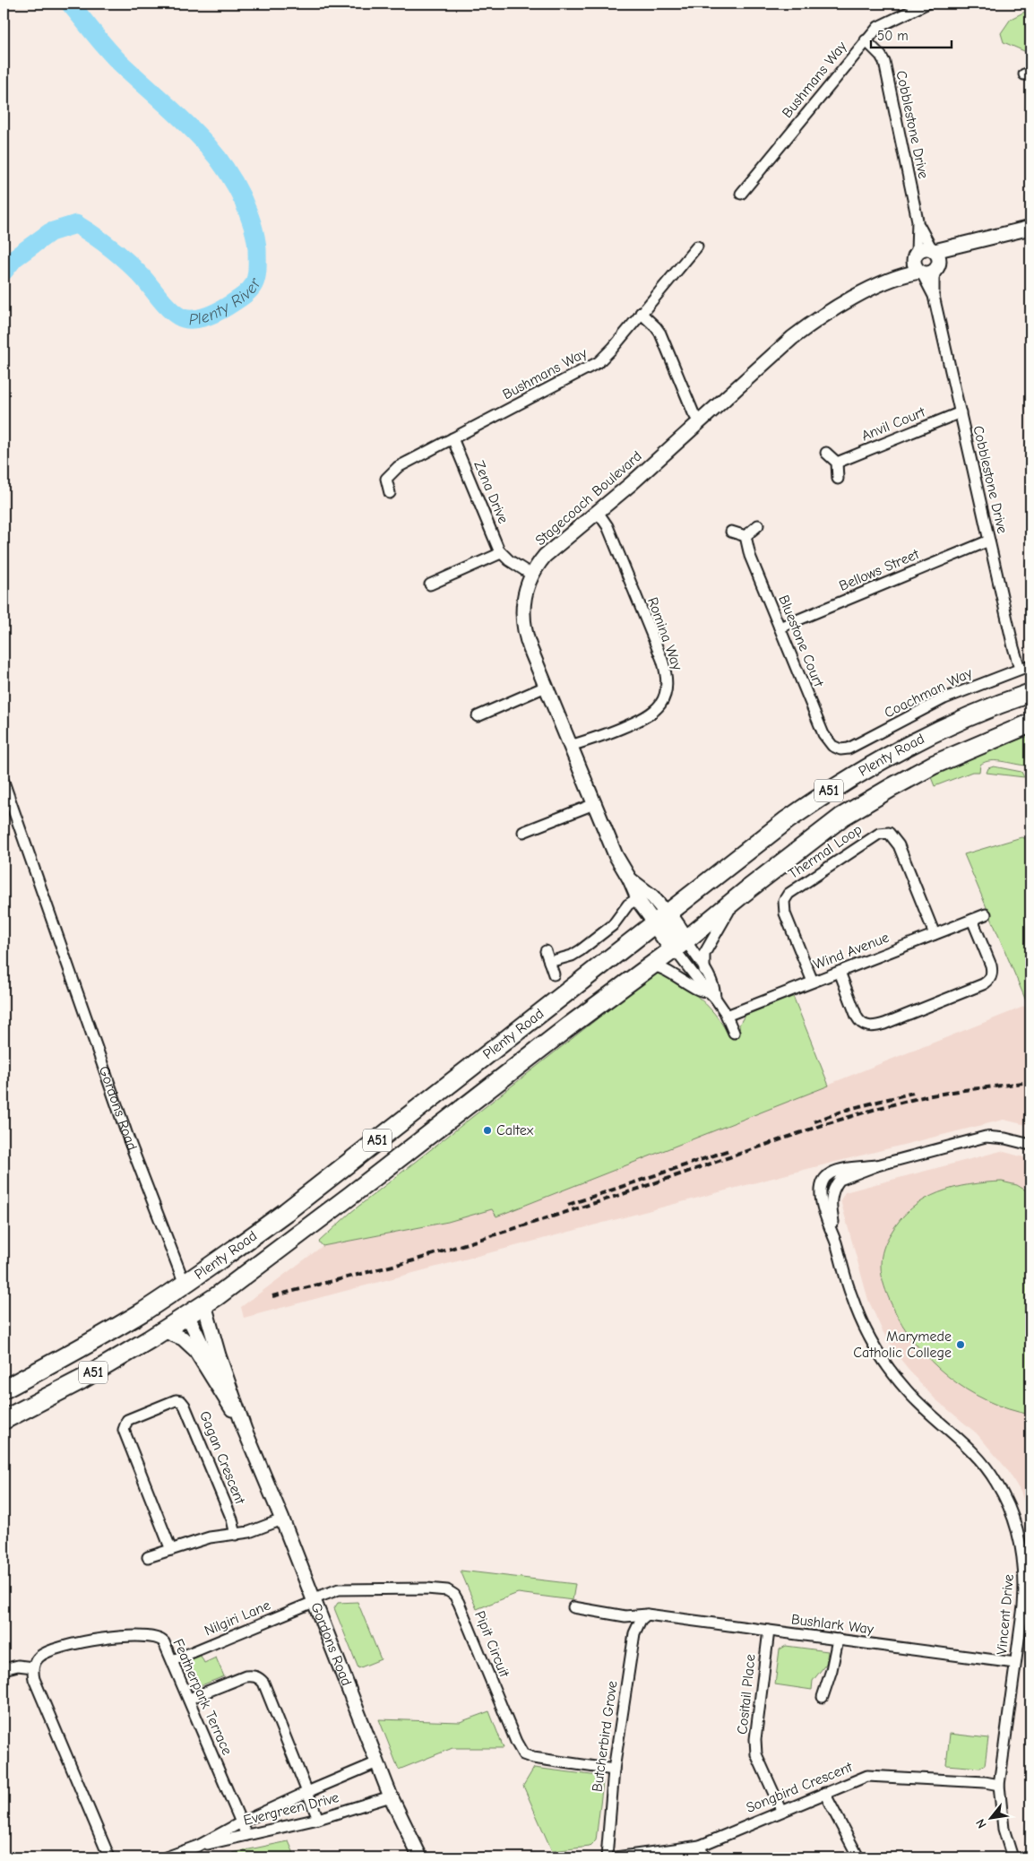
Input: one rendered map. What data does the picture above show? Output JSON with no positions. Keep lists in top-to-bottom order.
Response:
{
  "streets": {
    "highway": ["Plenty Road", "A51", "Gordons Road"],
    "street": [
      "Bushmans Way",
      "Cobblestone Drive",
      "Anvil Court",
      "Zena Drive",
      "Stagecoach Boulevard",
      "Bellows Street",
      "Romina Way",
      "Bluestone Court",
      "Coachman Way",
      "Thermal Loop",
      "Wind Avenue",
      "Gagan Crescent",
      "Vincent Drive",
      "Nilgiri Lane",
      "Bushlark Way",
      "Pipit Circuit",
      "Cositail Place",
      "Featherpark Terrace",
      "Butcherbird Grove",
      "Songbird Crescent",
      "Evergreen Drive"
    ]
  },
  "crossings": [
    ["Bushmans Way", "Cobblestone Drive"],
    ["Bushmans Way", "Zena Drive"],
    ["Cobblestone Drive", "Anvil Court"],
    ["Cobblestone Drive", "Stagecoach Boulevard"],
    ["Cobblestone Drive", "Bellows Street"],
    ["Cobblestone Drive", "Coachman Way"],
    ["Zena Drive", "Stagecoach Boulevard"],
    ["Stagecoach Boulevard", "Romina Way"],
    ["Stagecoach Boulevard", "Plenty Road"],
    ["Bellows Street", "Bluestone Court"],
    ["Bluestone Court", "Coachman Way"],
    ["Plenty Road", "Gordons Road"],
    ["Thermal Loop", "Wind Avenue"],
    ["Gordons Road", "Nilgiri Lane"],
    ["Gordons Road", "Pipit Circuit"],
    ["Gordons Road", "Evergreen Drive"],
    ["Vincent Drive", "Bushlark Way"],
    ["Vincent Drive", "Songbird Crescent"],
    ["Nilgiri Lane", "Pipit Circuit"],
    ["Nilgiri Lane", "Featherpark Terrace"],
    ["Bushlark Way", "Cositail Place"],
    ["Bushlark Way", "Butcherbird Grove"],
    ["Pipit Circuit", "Butcherbird Grove"],
    ["Cositail Place", "Songbird Crescent"],
    ["Featherpark Terrace", "Evergreen Drive"]
  ],
  "water": ["Plenty River"],
  "places": ["Caltex", "Marymede Catholic College"],
  "scale_bar": "50 m",
  "north": "bottom left"
}
